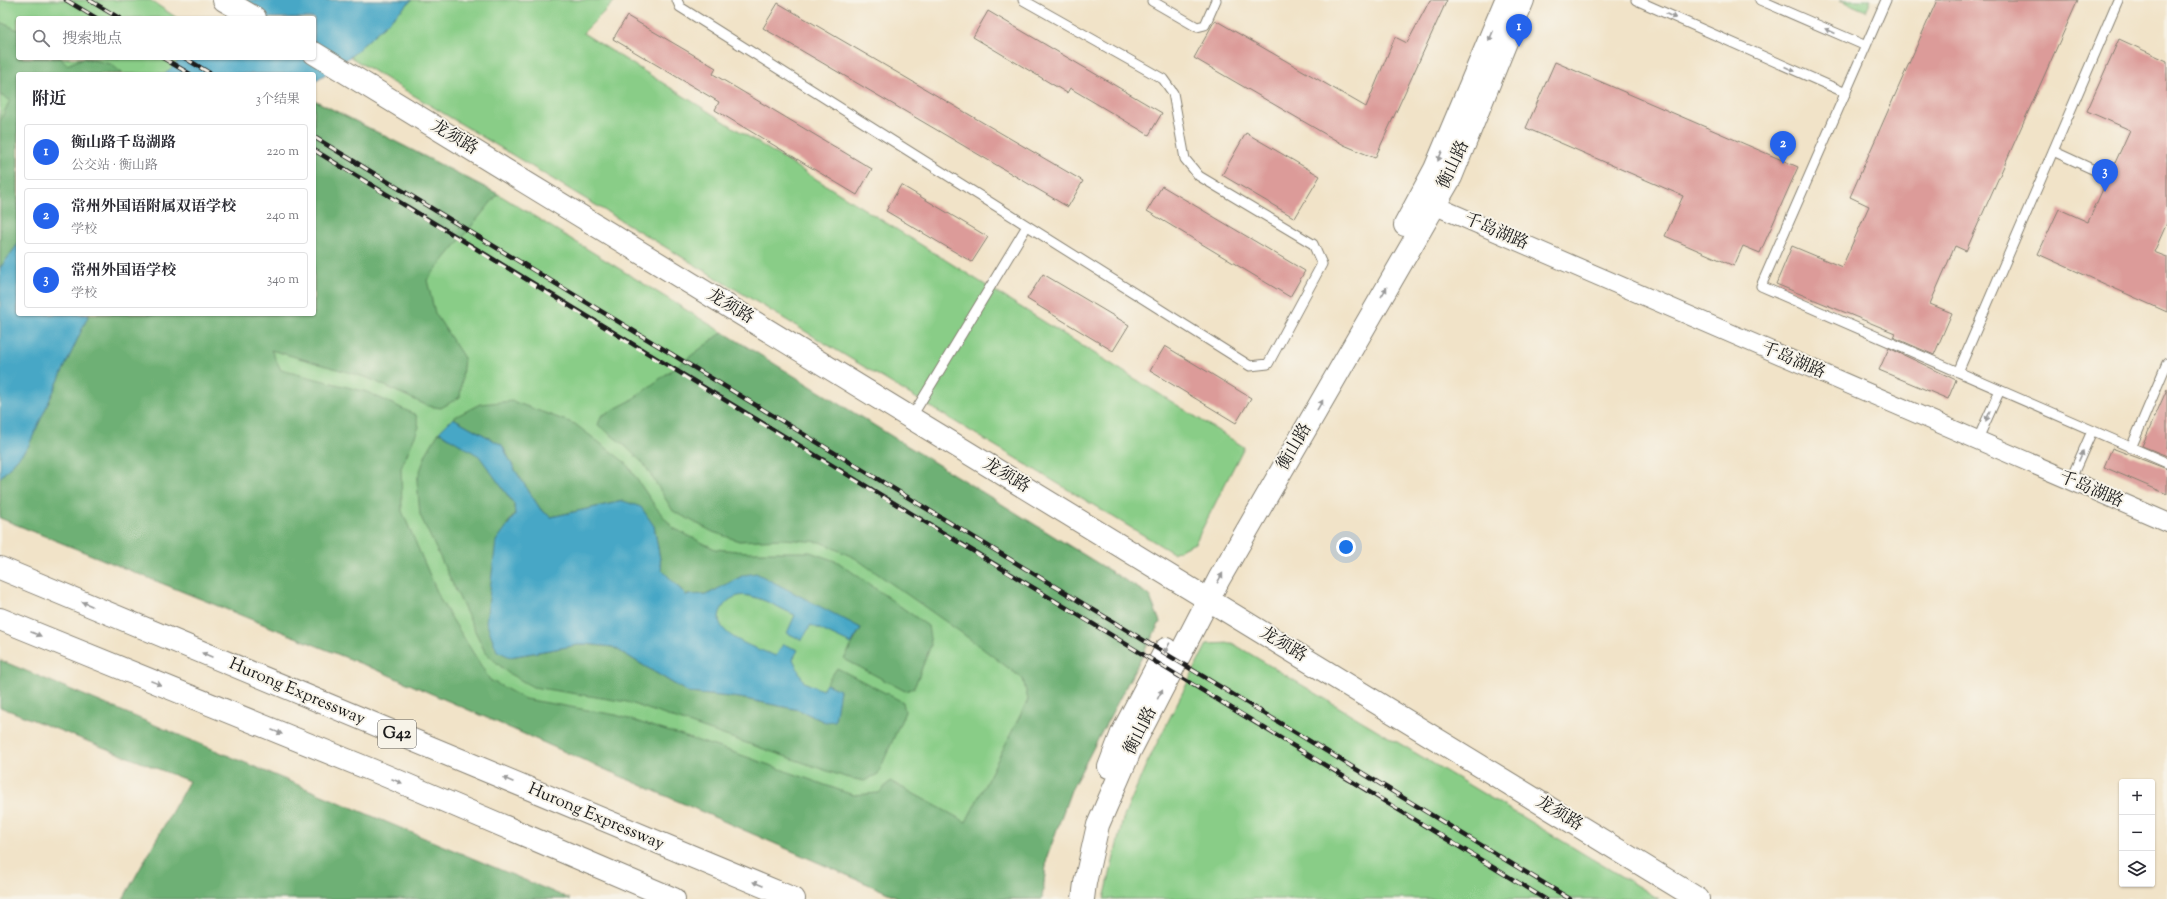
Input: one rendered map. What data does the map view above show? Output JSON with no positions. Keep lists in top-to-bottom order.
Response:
{
  "streets": {
    "main road": [
      "龙须路",
      "衡山路",
      "Hurong Expressway",
      "G42"
    ],
    "street": ["千岛湖路"]
  },
  "crossings": [
    ["龙须路", "衡山路"],
    ["衡山路", "千岛湖路"]
  ],
  "page": {
    "pins": ["1", "2", "3"],
    "search": "搜索地点",
    "heading": ["附近", "3个结果"],
    "list": [
      {
        "mark": "1",
        "name": "衡山路千岛湖路",
        "note": "公交站 · 衡山路",
        "value": "220 m"
      },
      {
        "mark": "2",
        "name": "常州外国语附属双语学校",
        "note": "学校",
        "value": "240 m"
      },
      {
        "mark": "3",
        "name": "常州外国语学校",
        "note": "学校",
        "value": "340 m"
      }
    ],
    "map_buttons": ["+", "−"]
  }
}
